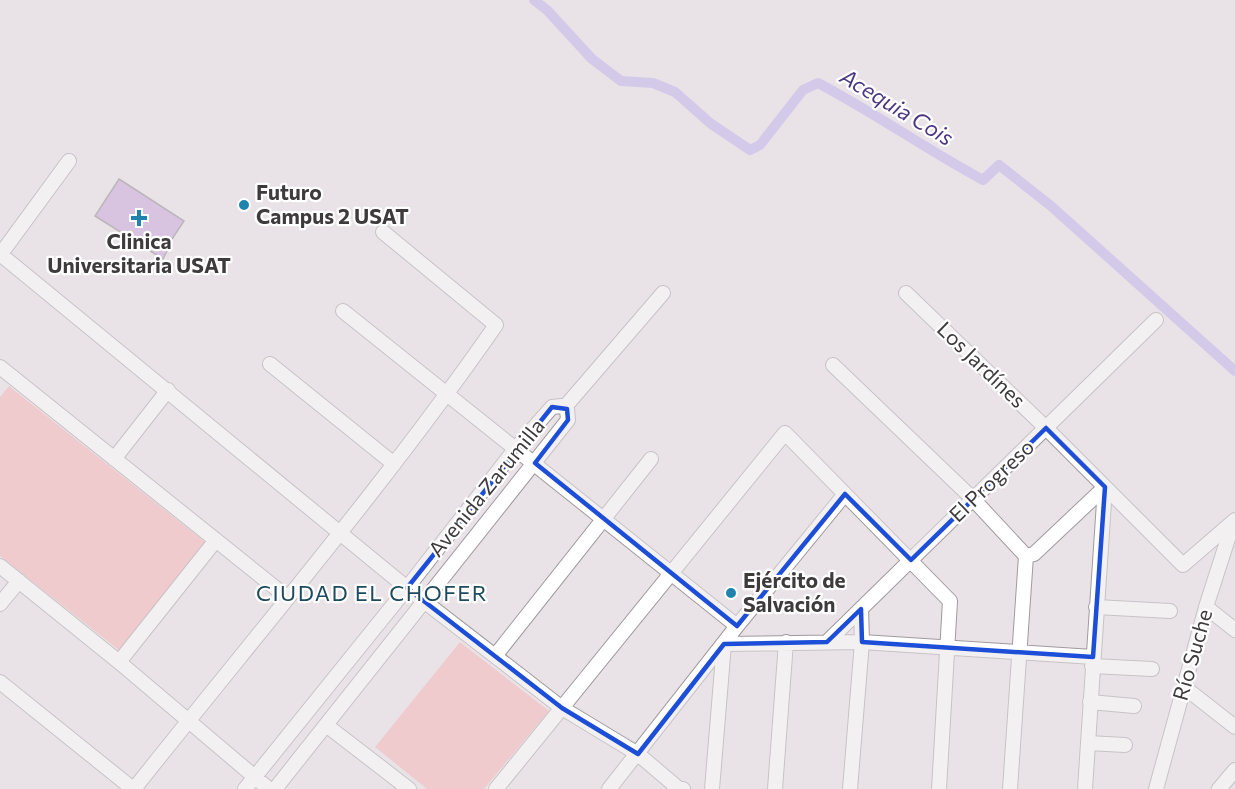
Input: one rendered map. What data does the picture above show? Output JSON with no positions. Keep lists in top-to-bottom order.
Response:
{
  "streets": {
    "street": [
      "Los Jardínes",
      "El Progreso",
      "Avenida Zarumilla",
      "Río Suche"
    ]
  },
  "crossings": [
    ["Los Jardínes", "El Progreso"],
    ["Los Jardínes", "Río Suche"]
  ],
  "districts": ["CIUDAD EL CHOFER"],
  "water": ["Acequia Cois"],
  "places": {
    "other": ["Futuro Campus 2 USAT", "Ejército de Salvación"],
    "health": ["Clinica Universitaria USAT"]
  }
}
